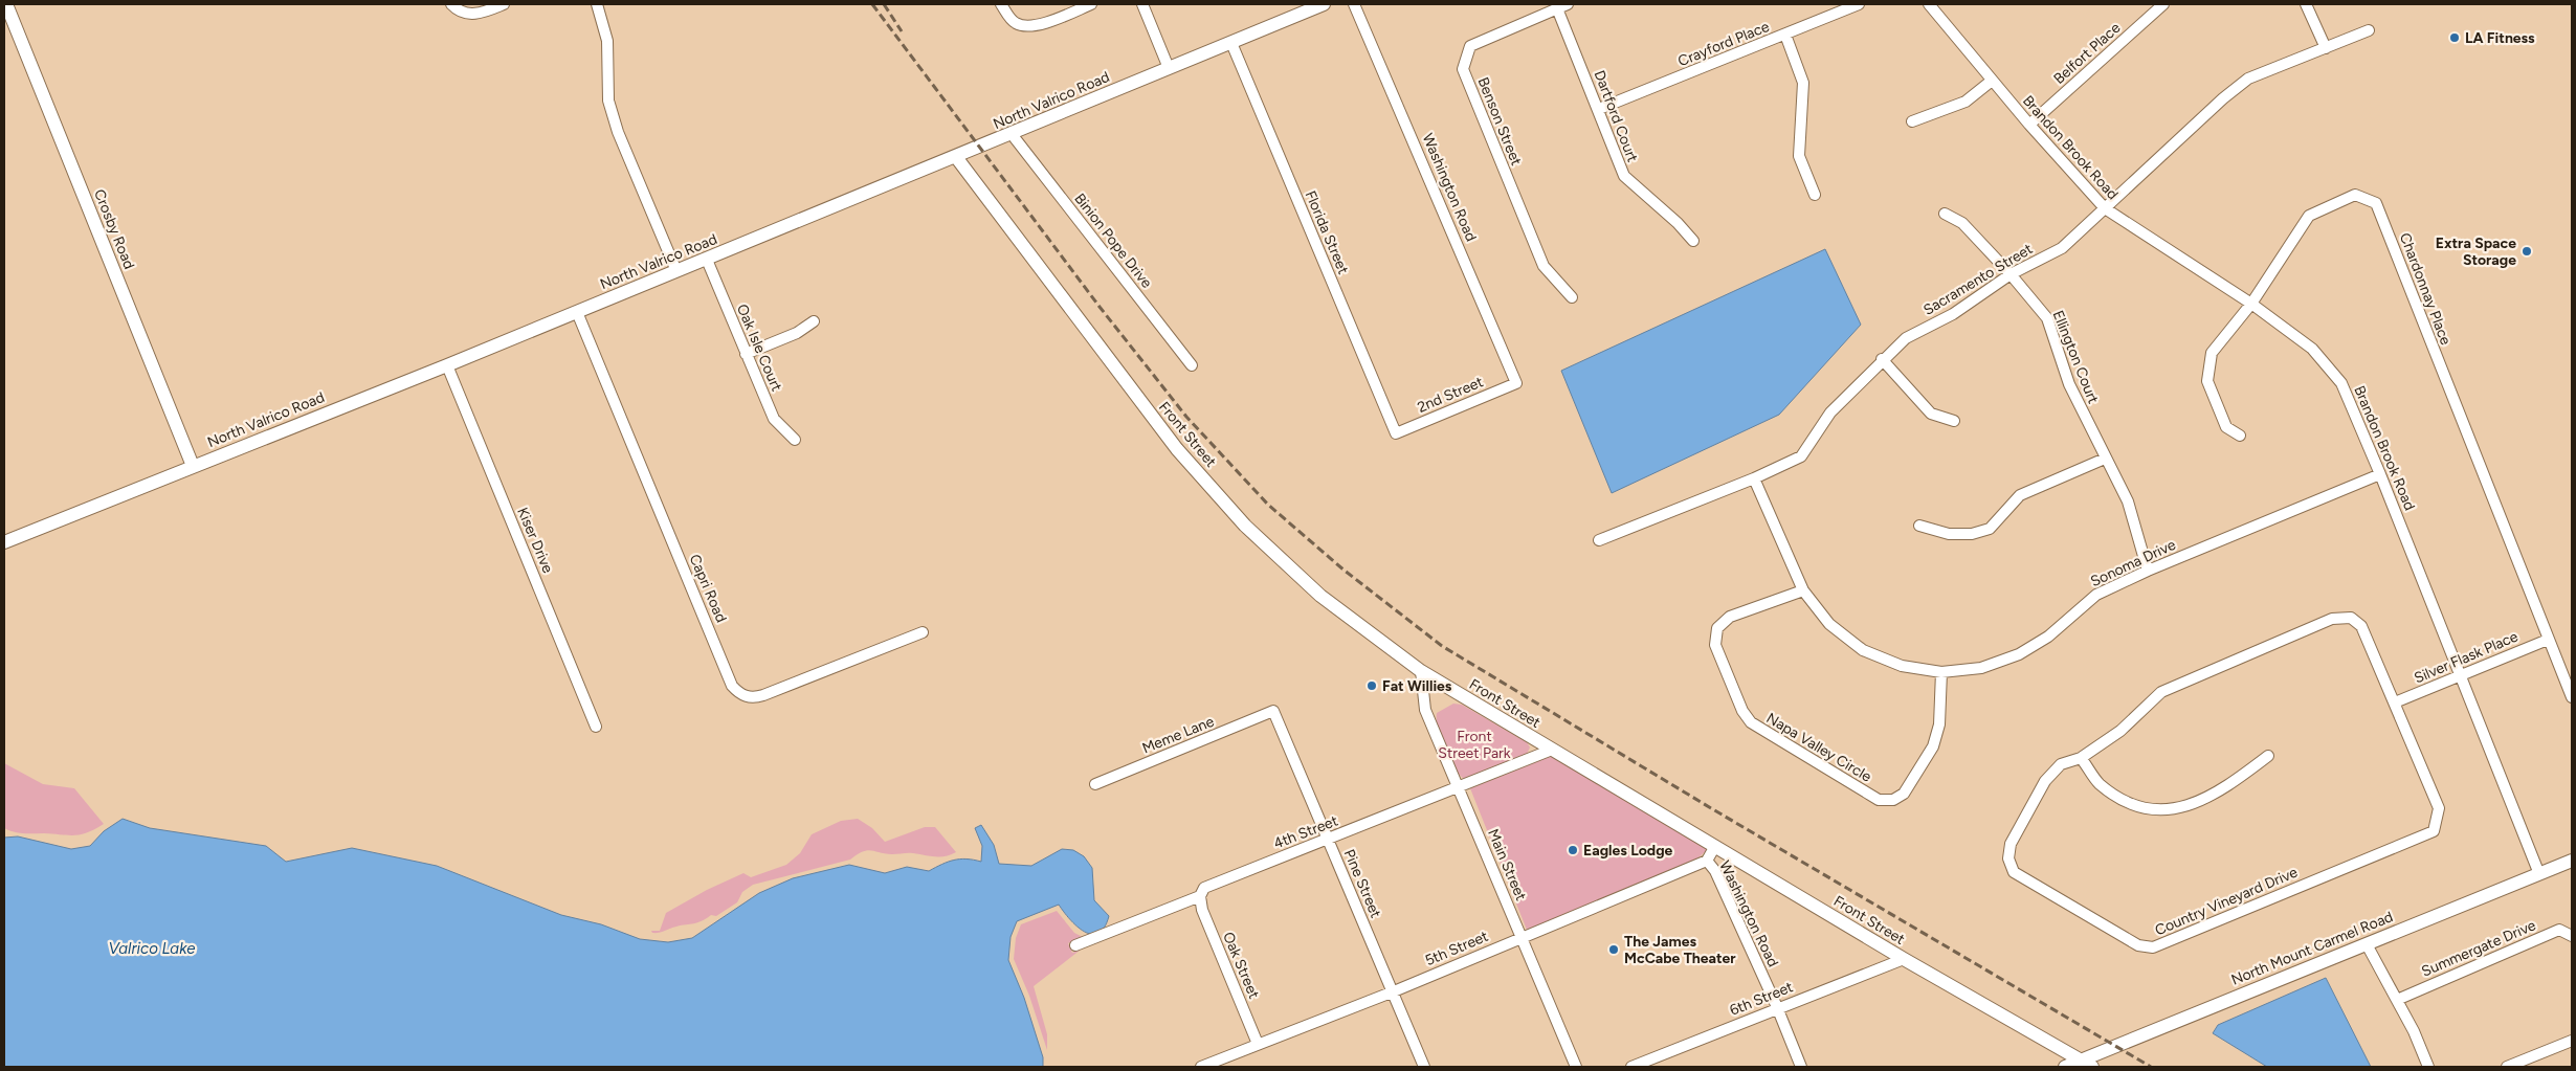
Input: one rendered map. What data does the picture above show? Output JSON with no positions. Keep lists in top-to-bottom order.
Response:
{
  "streets": {
    "street": [
      "Crayford Place",
      "Belfort Place",
      "North Valrico Road",
      "Dartford Court",
      "Benson Street",
      "Brandon Brook Road",
      "Washington Road",
      "Crosby Road",
      "Florida Street",
      "Binion Pope Drive",
      "Sacramento Street",
      "Chardonnay Place",
      "Oak Isle Court",
      "Ellington Court",
      "2nd Street",
      "Front Street",
      "Kiser Drive",
      "Sonoma Drive",
      "Capri Road",
      "Silver Flask Place",
      "Meme Lane",
      "Napa Valley Circle",
      "4th Street",
      "Main Street",
      "Pine Street",
      "Country Vineyard Drive",
      "5th Street",
      "North Mount Carmel Road",
      "Summergate Drive",
      "Oak Street",
      "6th Street"
    ]
  },
  "crossings": [
    ["Crayford Place", "Dartford Court"],
    ["Belfort Place", "Brandon Brook Road"],
    ["North Valrico Road", "Crosby Road"],
    ["North Valrico Road", "Florida Street"],
    ["North Valrico Road", "Binion Pope Drive"],
    ["North Valrico Road", "Oak Isle Court"],
    ["North Valrico Road", "Front Street"],
    ["North Valrico Road", "Kiser Drive"],
    ["North Valrico Road", "Capri Road"],
    ["Dartford Court", "Benson Street"],
    ["Brandon Brook Road", "Sacramento Street"],
    ["Brandon Brook Road", "Chardonnay Place"],
    ["Brandon Brook Road", "Sonoma Drive"],
    ["Brandon Brook Road", "Silver Flask Place"],
    ["Brandon Brook Road", "North Mount Carmel Road"],
    ["Washington Road", "2nd Street"],
    ["Washington Road", "5th Street"],
    ["Washington Road", "6th Street"],
    ["Florida Street", "2nd Street"],
    ["Sacramento Street", "Ellington Court"],
    ["Sacramento Street", "Sonoma Drive"],
    ["Chardonnay Place", "Silver Flask Place"],
    ["Ellington Court", "Sonoma Drive"],
    ["Front Street", "4th Street"],
    ["Front Street", "Main Street"],
    ["Front Street", "North Mount Carmel Road"],
    ["Front Street", "6th Street"],
    ["Sonoma Drive", "Napa Valley Circle"],
    ["Silver Flask Place", "Country Vineyard Drive"],
    ["Meme Lane", "Pine Street"],
    ["4th Street", "Main Street"],
    ["4th Street", "Pine Street"],
    ["4th Street", "Oak Street"],
    ["Main Street", "5th Street"],
    ["Pine Street", "5th Street"],
    ["5th Street", "Oak Street"]
  ],
  "water": ["Valrico Lake"],
  "parks": ["Front Street Park"],
  "places": [
    "LA Fitness",
    "Extra Space Storage",
    "Fat Willies",
    "Eagles Lodge",
    "The James McCabe Theater"
  ]
}
